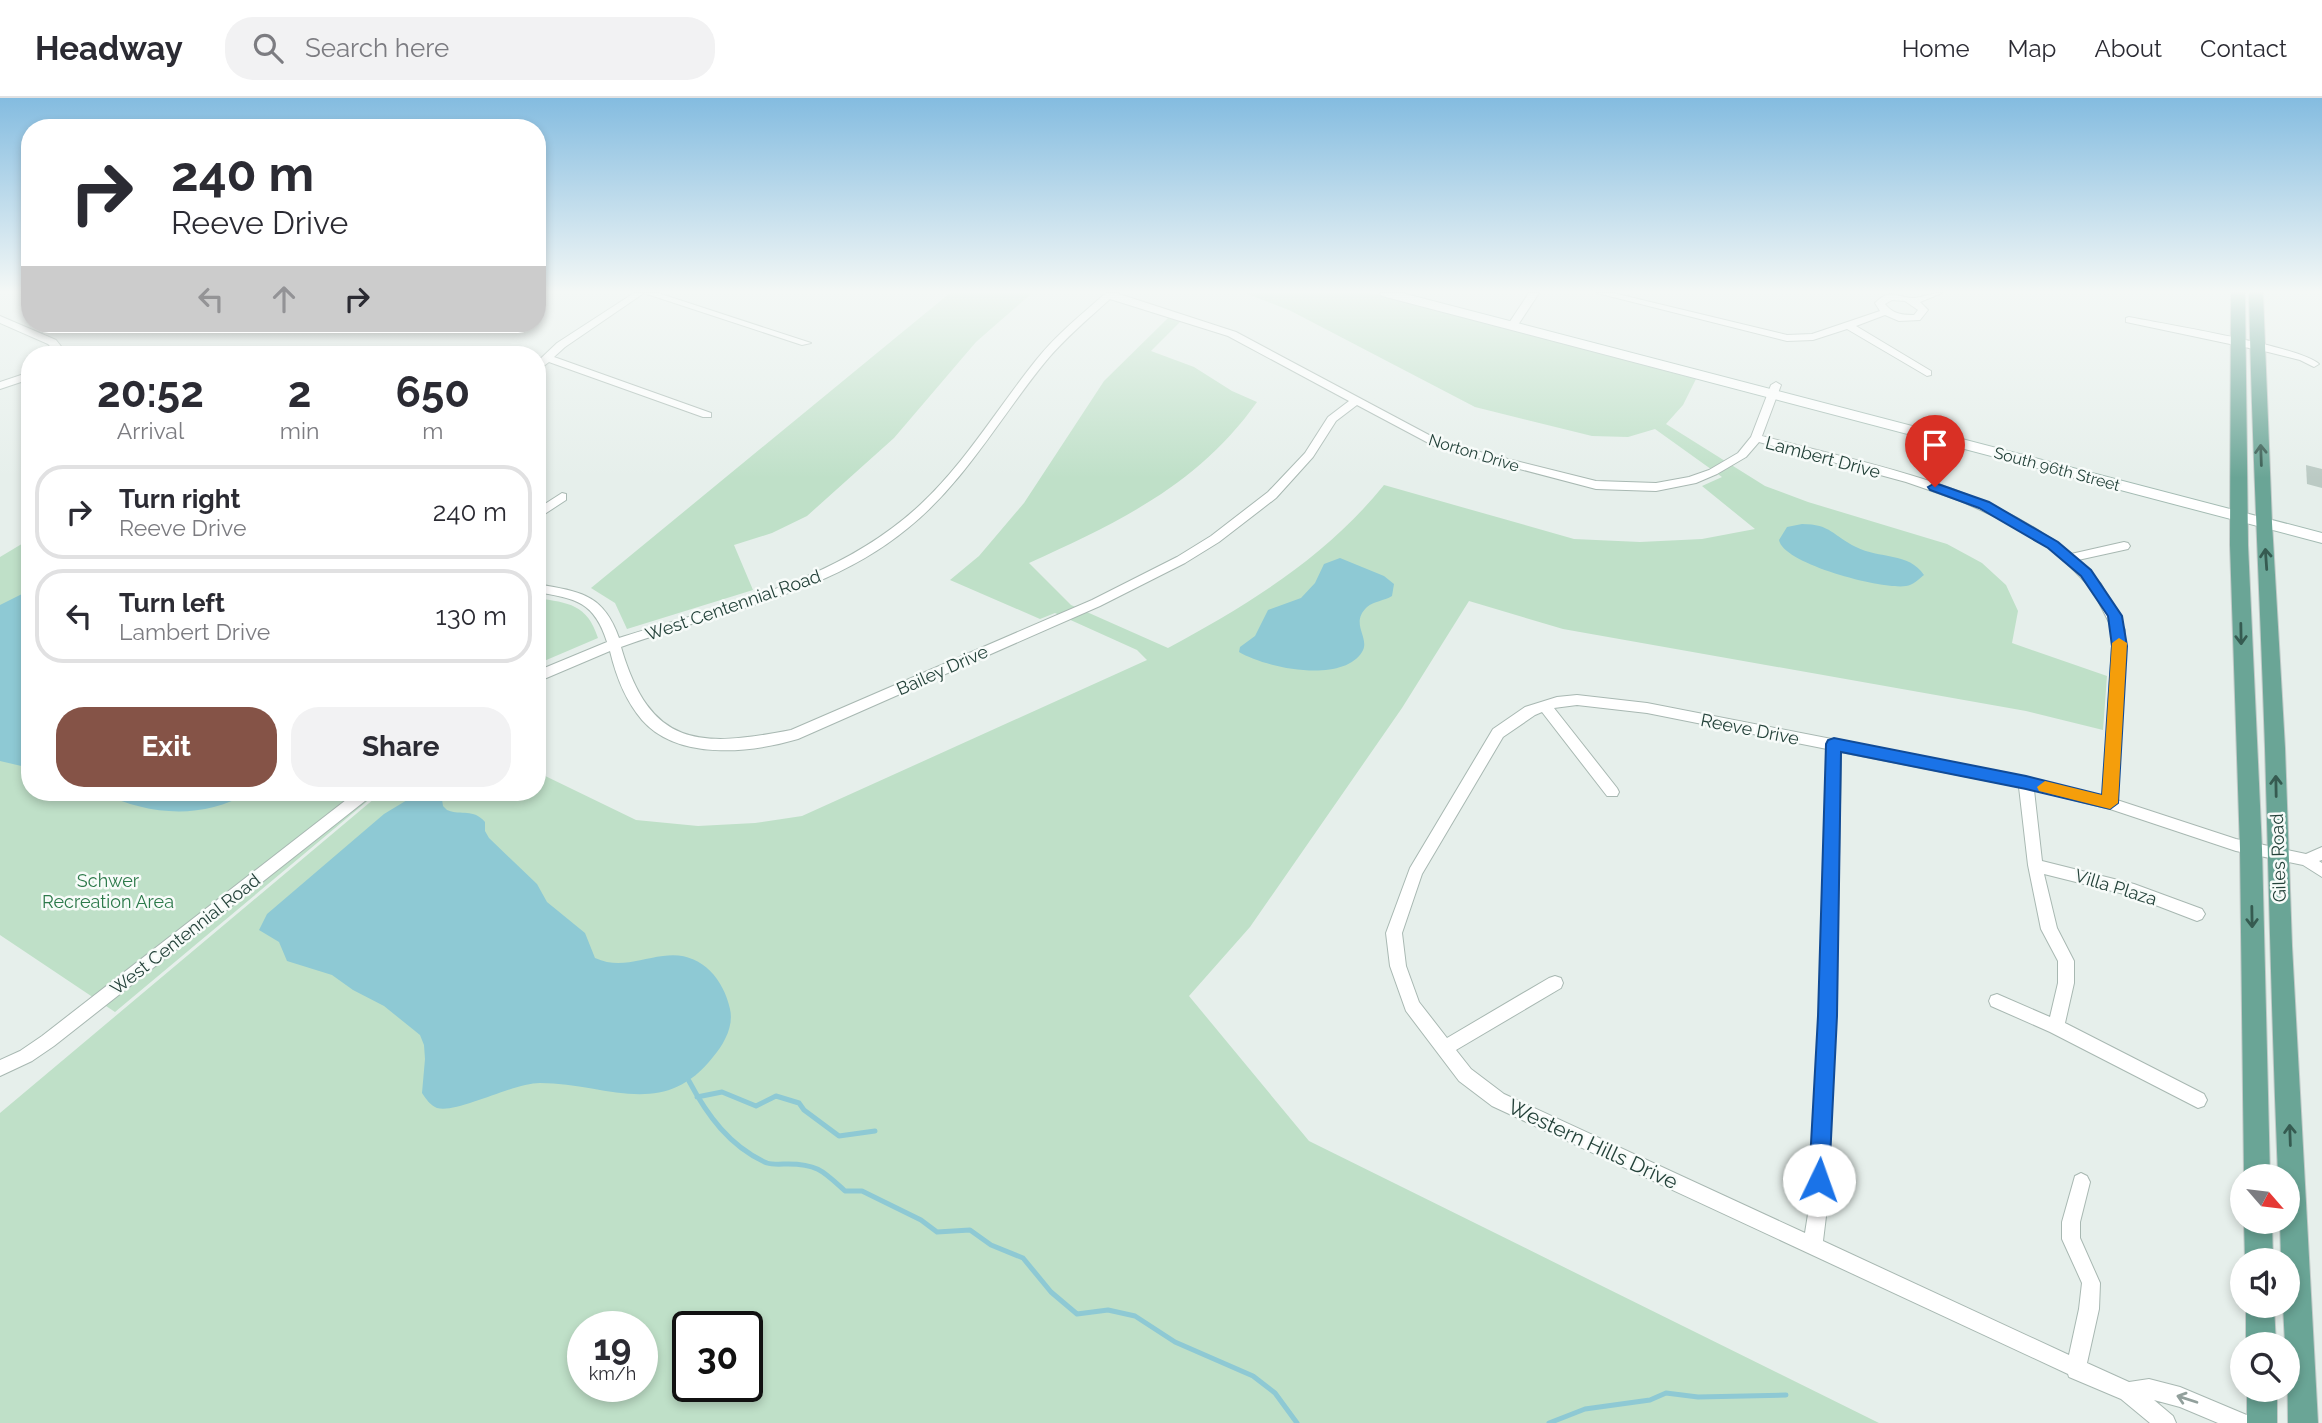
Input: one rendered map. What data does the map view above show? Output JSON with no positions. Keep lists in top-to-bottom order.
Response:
{
  "streets": {
    "main road": ["South 96th Street", "Giles Road"],
    "street": [
      "Norton Drive",
      "Lambert Drive",
      "West Centennial Road",
      "Bailey Drive",
      "Reeve Drive",
      "Villa Plaza",
      "Western Hills Drive"
    ]
  },
  "crossings": [
    ["Norton Drive", "Lambert Drive"],
    ["Norton Drive", "South 96th Street"],
    ["Norton Drive", "Bailey Drive"],
    ["Lambert Drive", "Reeve Drive"],
    ["South 96th Street", "Giles Road"],
    ["West Centennial Road", "Bailey Drive"],
    ["Reeve Drive", "Giles Road"],
    ["Reeve Drive", "Western Hills Drive"]
  ],
  "parks": ["Schwer Recreation Area"],
  "north": "bottom right",
  "page": {
    "header": "Headway",
    "search": "Search here",
    "nav": [
      "Home",
      "Map",
      "About",
      "Contact"
    ],
    "turn": ["240 m", "Reeve Drive"],
    "eta": [
      "20:52",
      "Arrival",
      "2",
      "min",
      "650",
      "m"
    ],
    "list": [
      {
        "name": "Turn right",
        "note": "Reeve Drive",
        "value": "240 m"
      },
      {
        "name": "Turn left",
        "note": "Lambert Drive",
        "value": "130 m"
      }
    ],
    "buttons": ["Exit", "Share"],
    "speed": "19 km/h",
    "limit": "30"
  }
}
